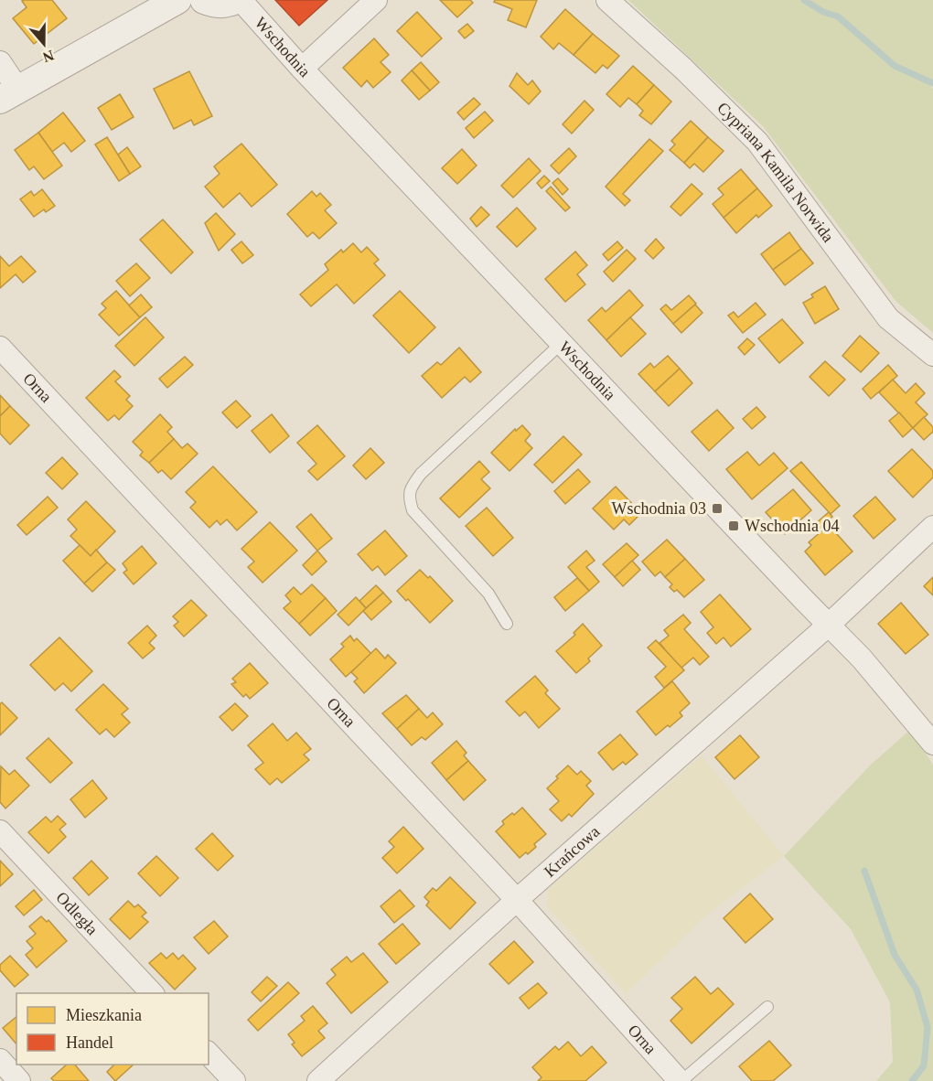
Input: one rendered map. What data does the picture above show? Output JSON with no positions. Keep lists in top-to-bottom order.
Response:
{
  "streets": {
    "street": [
      "Wschodnia",
      "Cypriana Kamila Norwida",
      "Orna",
      "Krańcowa",
      "Odległa"
    ]
  },
  "crossings": [
    ["Wschodnia", "Krańcowa"],
    ["Orna", "Krańcowa"]
  ],
  "places": {
    "transit": ["Wschodnia 03", "Wschodnia 04"]
  },
  "legend": ["Mieszkania", "Handel"],
  "north": "bottom"
}
